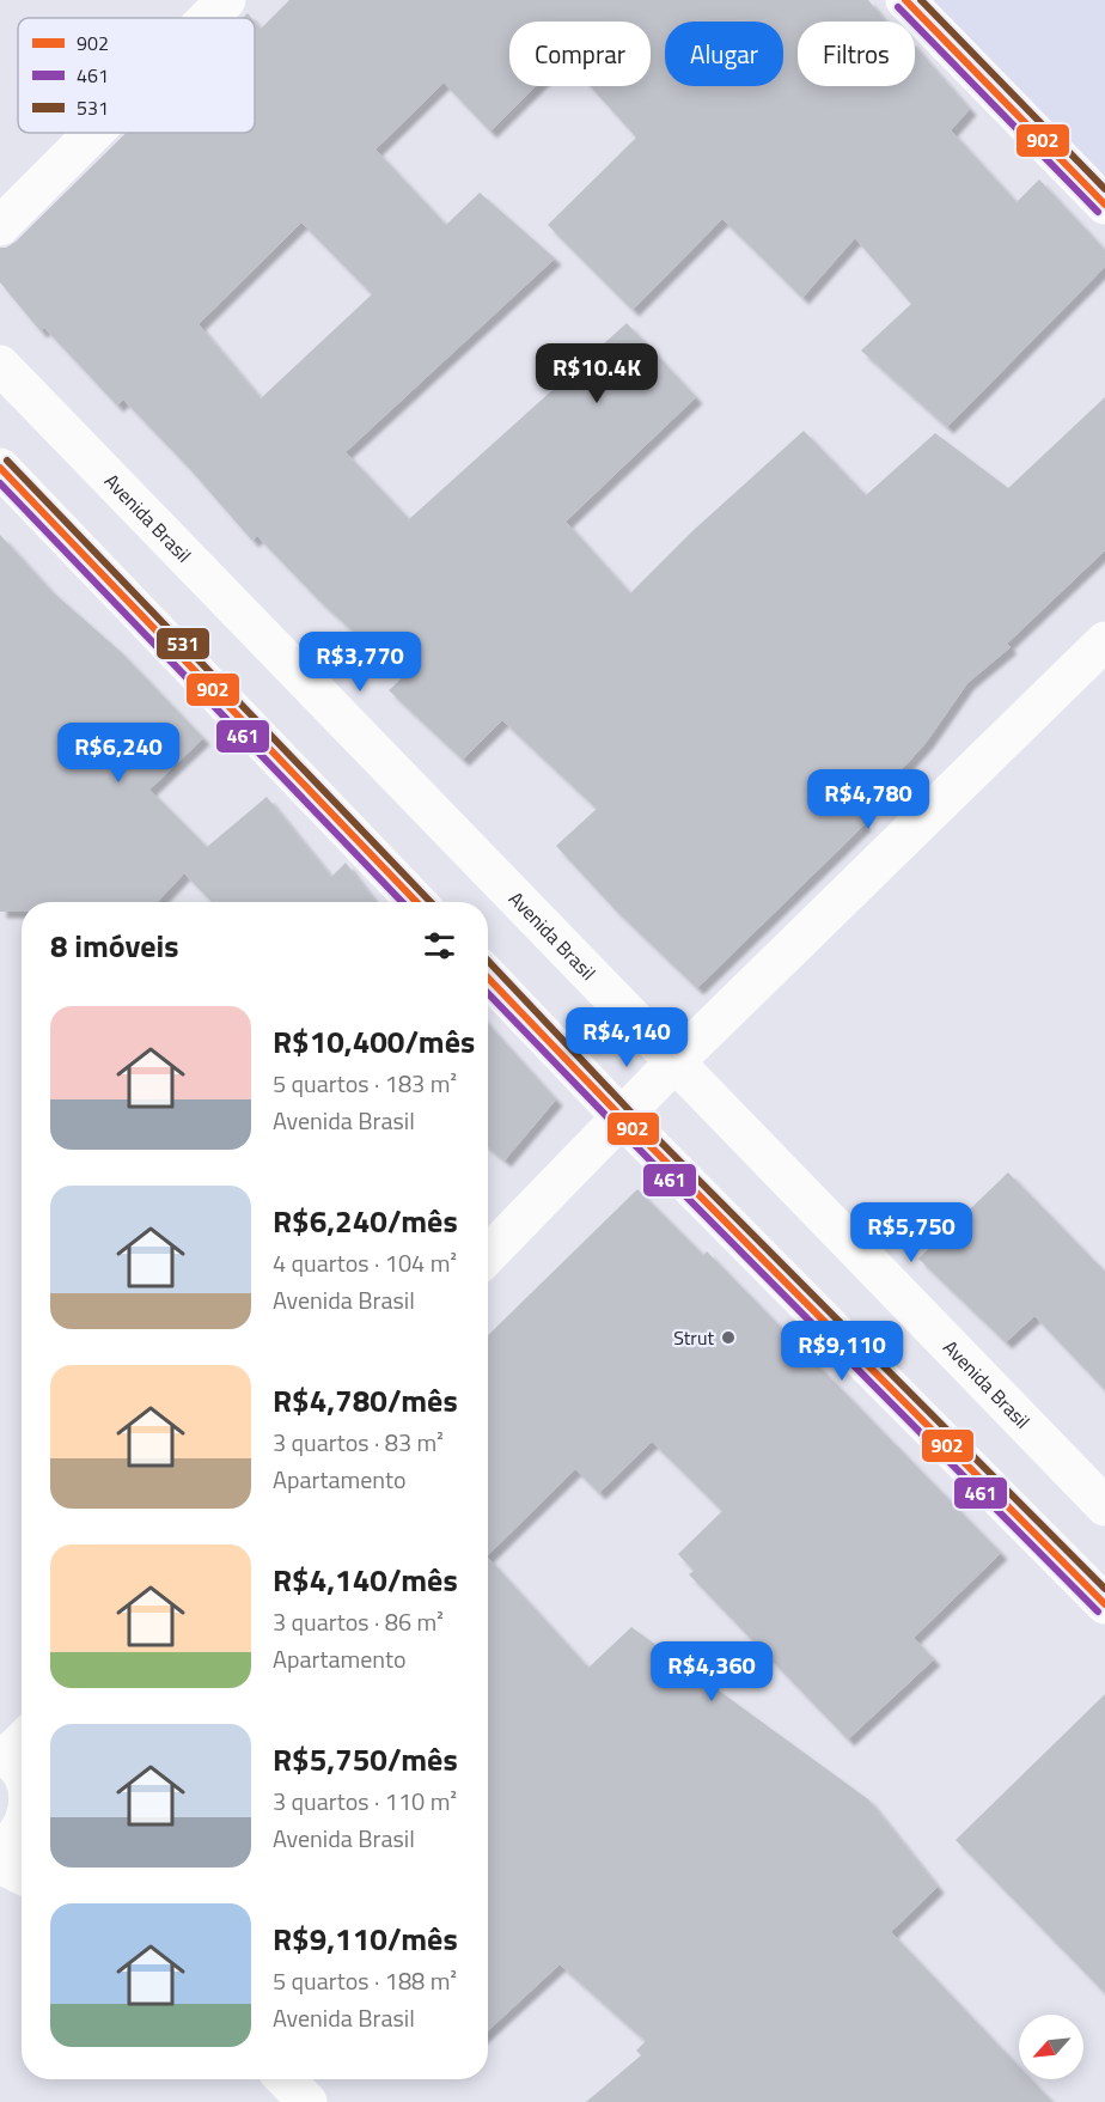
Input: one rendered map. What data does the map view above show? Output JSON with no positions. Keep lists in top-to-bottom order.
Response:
{
  "streets": {
    "main road": ["Avenida Brasil"]
  },
  "places": ["Strut"],
  "lines": ["transit line 902", "transit line 531", "transit line 461"],
  "legend": ["902", "461", "531"],
  "north": "bottom left",
  "page": {
    "chip": ["Comprar", "Alugar", "Filtros"],
    "price": [
      "R$10.4K",
      "R$3,770",
      "R$6,240",
      "R$4,780",
      "R$4,140",
      "R$5,750",
      "R$9,110",
      "R$4,360"
    ],
    "heading": "8 imóveis",
    "list": [
      {
        "name": "R$10,400/mês",
        "note": "5 quartos · 183 m² · Avenida Brasil"
      },
      {
        "name": "R$6,240/mês",
        "note": "4 quartos · 104 m² · Avenida Brasil"
      },
      {
        "name": "R$4,780/mês",
        "note": "3 quartos · 83 m² · Apartamento"
      },
      {
        "name": "R$4,140/mês",
        "note": "3 quartos · 86 m² · Apartamento"
      },
      {
        "name": "R$5,750/mês",
        "note": "3 quartos · 110 m² · Avenida Brasil"
      },
      {
        "name": "R$9,110/mês",
        "note": "5 quartos · 188 m² · Avenida Brasil"
      }
    ]
  }
}
